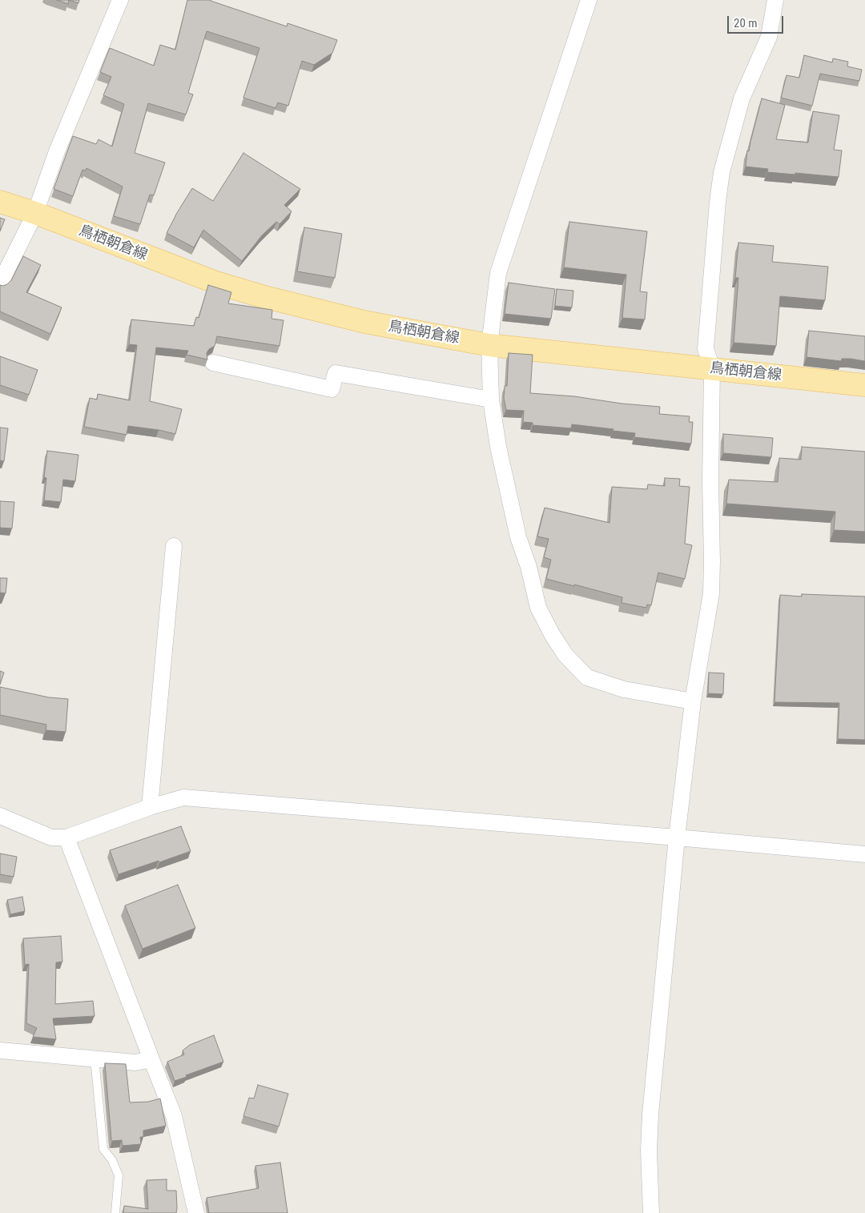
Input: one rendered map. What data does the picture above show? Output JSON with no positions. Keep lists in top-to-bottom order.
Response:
{
  "streets": {
    "main road": ["鳥栖朝倉線"]
  },
  "scale_bar": "20 m"
}
